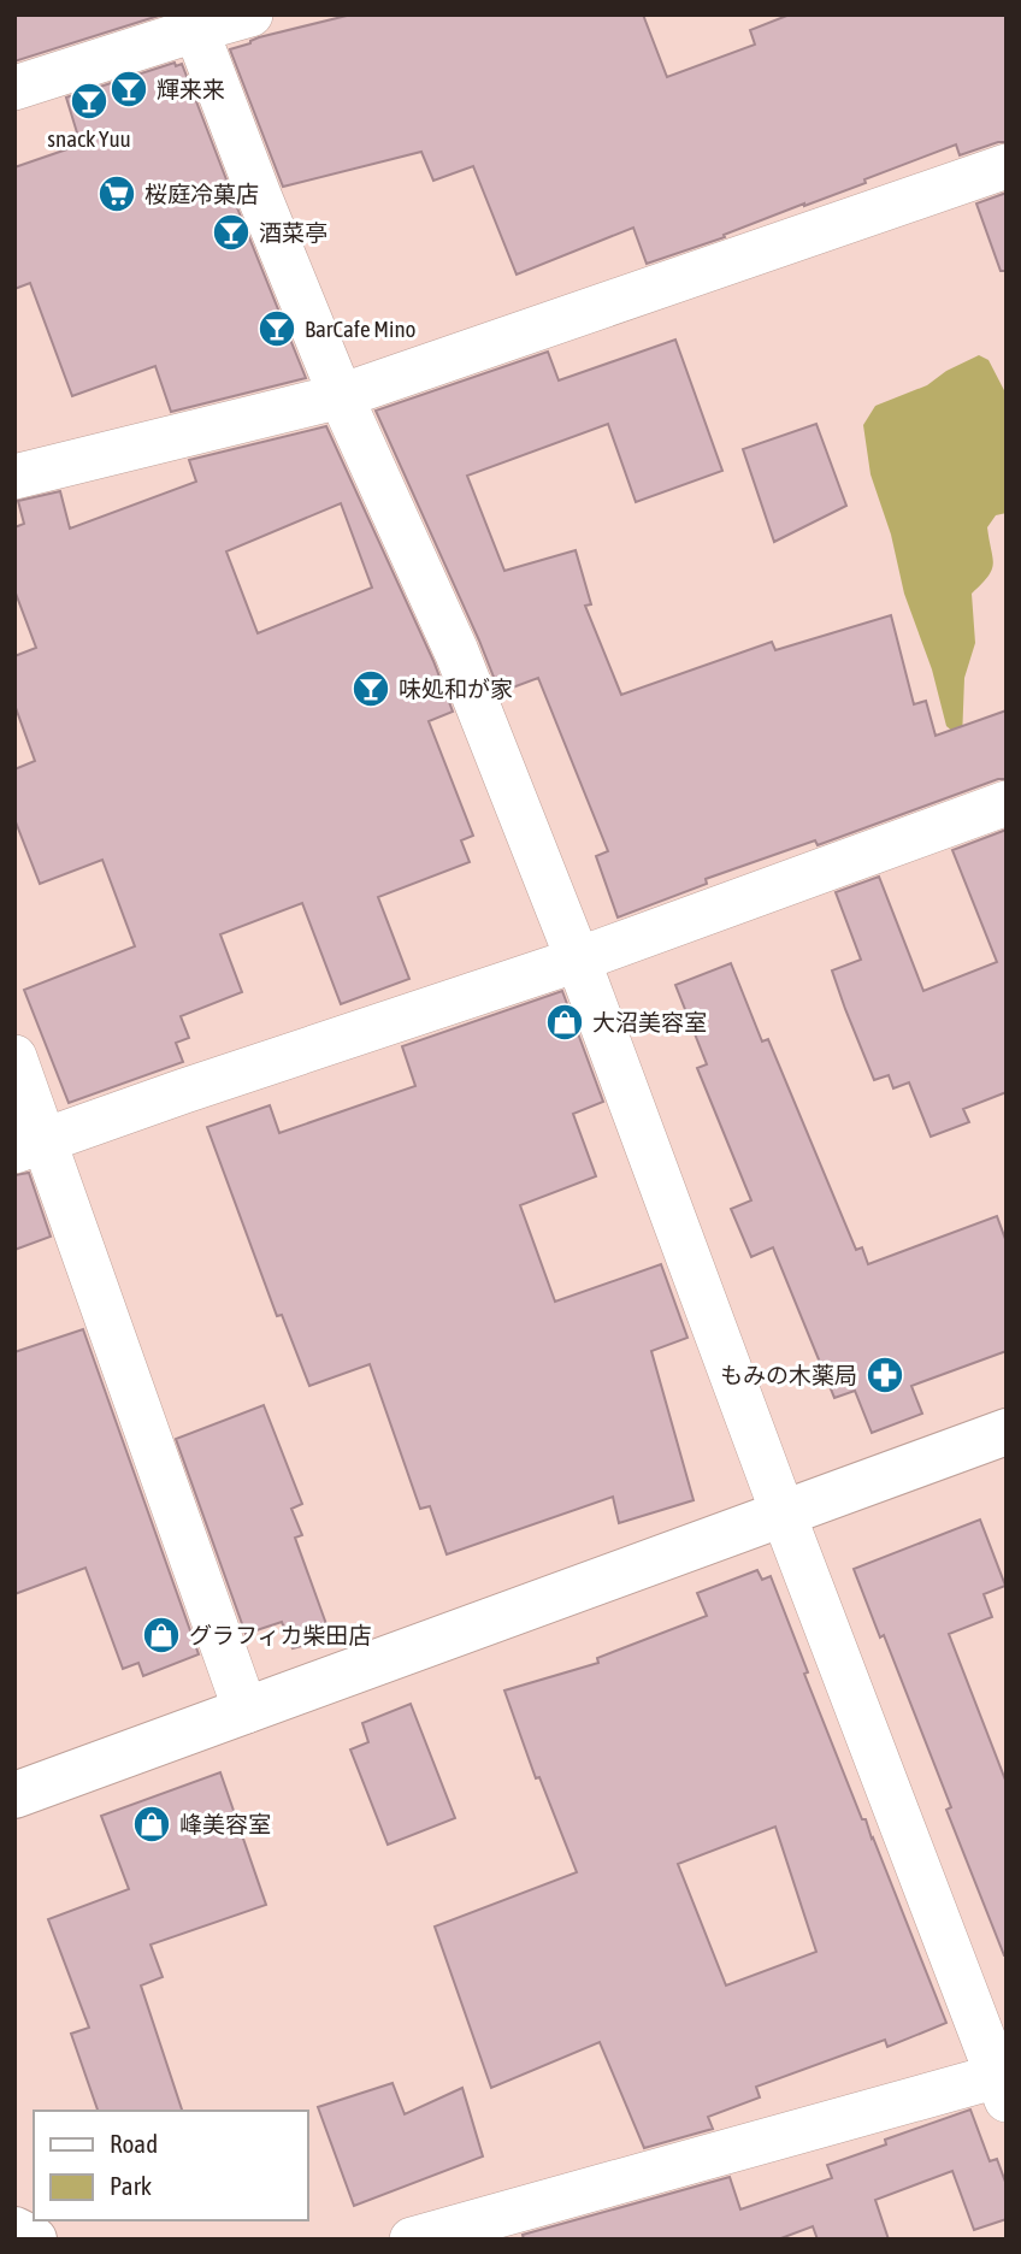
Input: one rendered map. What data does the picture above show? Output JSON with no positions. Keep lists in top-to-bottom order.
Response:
{
  "places": {
    "bar": [
      "輝来来",
      "snack Yuu",
      "酒菜亭",
      "BarCafe Mino",
      "味処和が家"
    ],
    "supermarket": ["桜庭冷菓店"],
    "shop": ["大沼美容室", "グラフィカ柴田店", "峰美容室"],
    "pharmacy": ["もみの木薬局"]
  },
  "legend": ["Road", "Park"]
}
